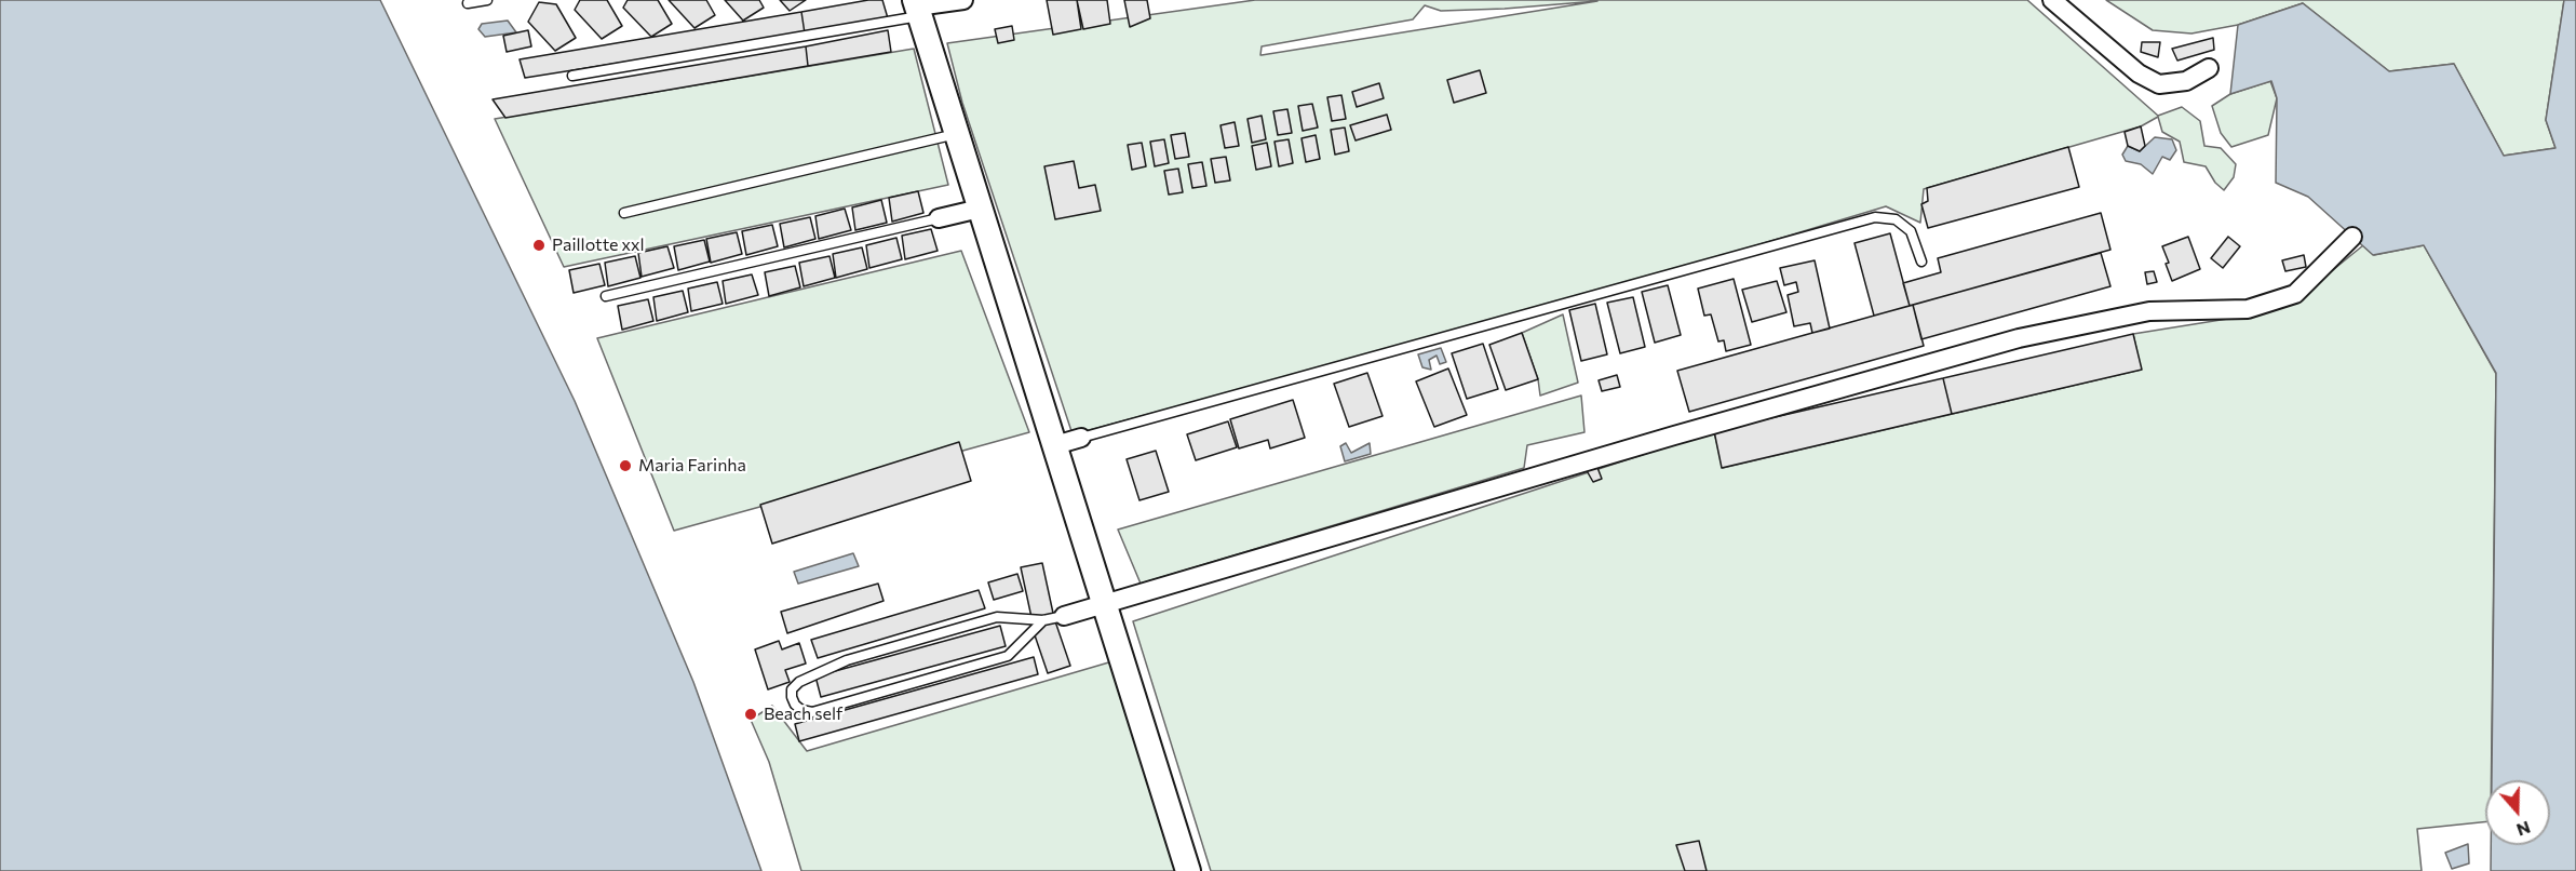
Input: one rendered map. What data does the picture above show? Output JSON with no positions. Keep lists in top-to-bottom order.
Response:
{
  "places": ["Paillotte xxl", "Maria Farinha", "Beach self"],
  "north": "bottom"
}
